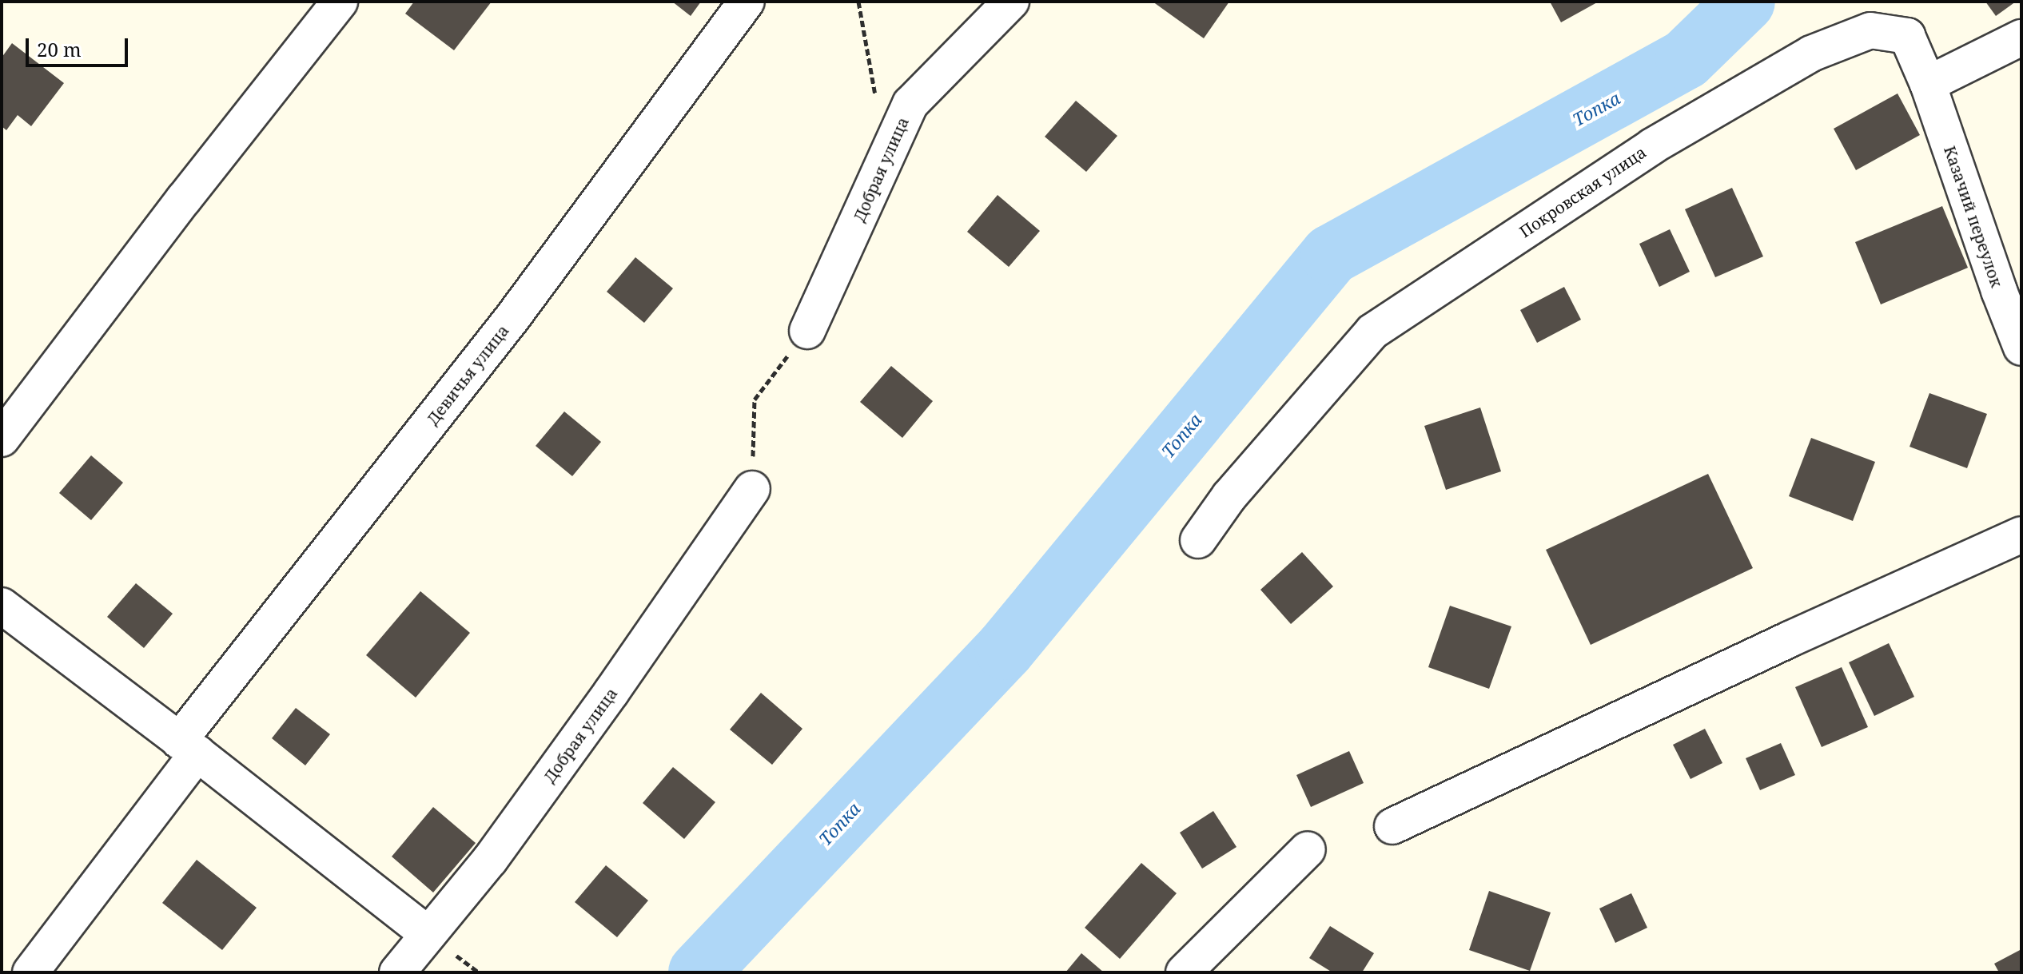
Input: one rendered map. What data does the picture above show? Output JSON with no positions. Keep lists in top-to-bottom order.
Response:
{
  "streets": {
    "street": [
      "Добрая улица",
      "Покровская улица",
      "Казачий переулок",
      "Девичья улица"
    ]
  },
  "crossings": [
    ["Покровская улица", "Казачий переулок"]
  ],
  "water": ["Топка"],
  "scale_bar": "20 m"
}
